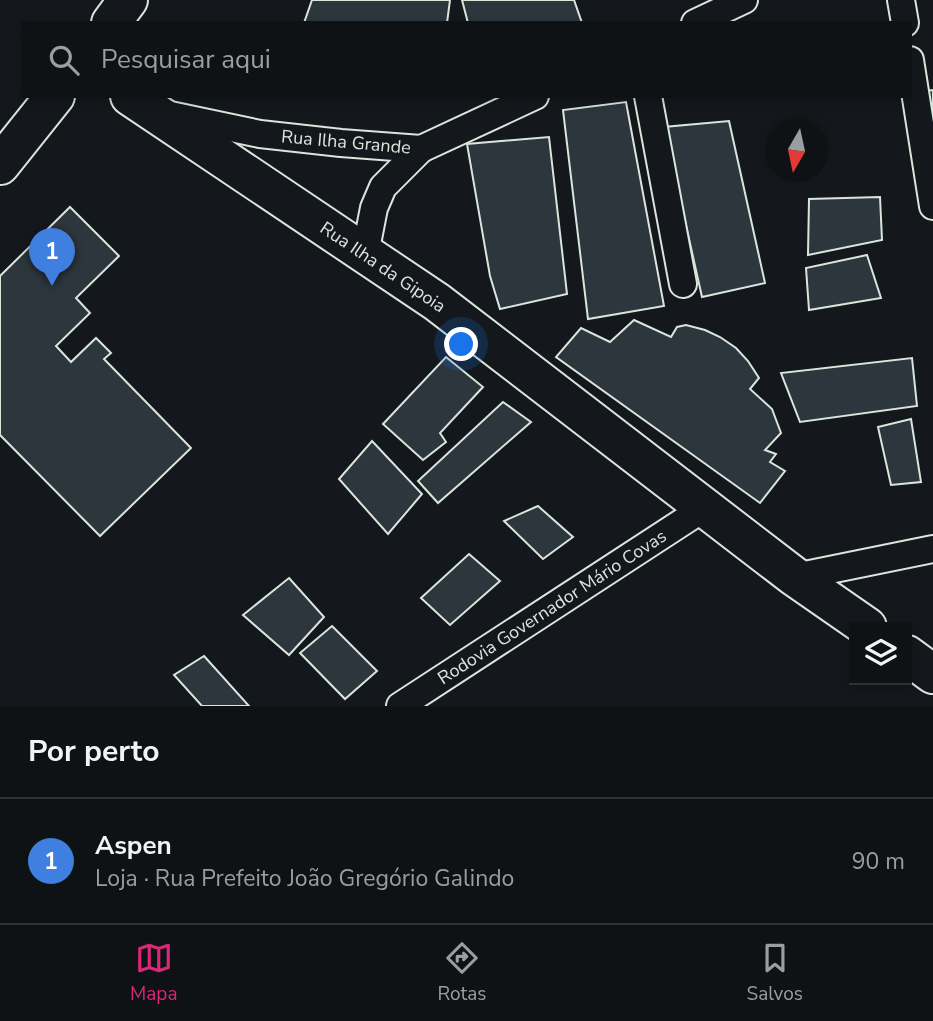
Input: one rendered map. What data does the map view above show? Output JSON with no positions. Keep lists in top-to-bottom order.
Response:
{
  "streets": {
    "street": ["Rua Ilha Grande", "Rua Ilha da Gipoia", "Rodovia Governador Mário Covas"]
  },
  "crossings": [
    ["Rua Ilha Grande", "Rua Ilha da Gipoia"],
    ["Rua Ilha da Gipoia", "Rodovia Governador Mário Covas"]
  ],
  "north": "bottom",
  "page": {
    "search": "Pesquisar aqui",
    "pins": "1",
    "heading": "Por perto",
    "list": [
      {
        "mark": "1",
        "name": "Aspen",
        "note": "Loja · Rua Prefeito João Gregório Galindo",
        "value": "90 m"
      }
    ],
    "nav": ["Mapa", "Rotas", "Salvos"]
  }
}
